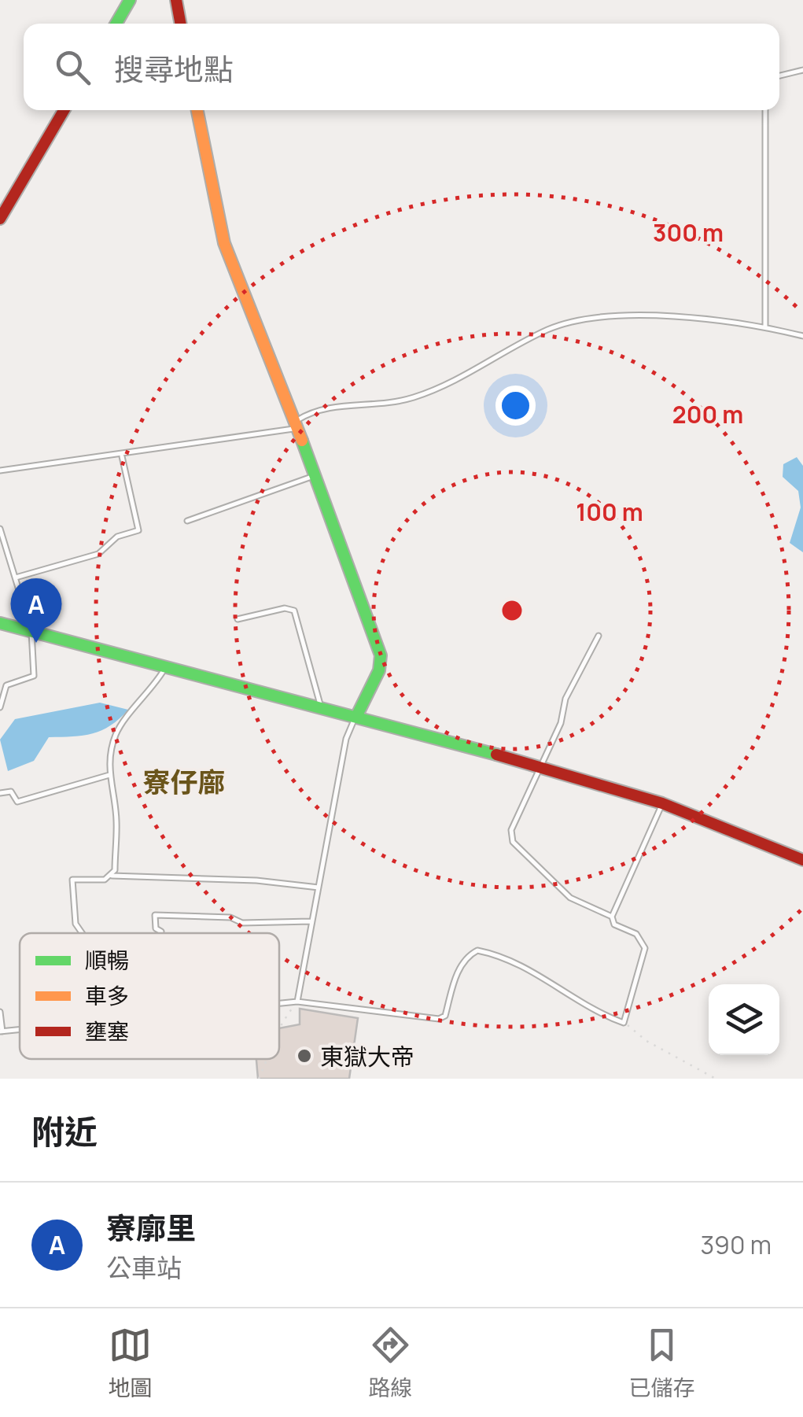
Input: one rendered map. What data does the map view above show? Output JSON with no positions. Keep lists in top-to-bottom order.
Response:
{
  "districts": ["寮仔廍"],
  "places": ["東獄大帝"],
  "legend": ["順暢", "車多", "壅塞"],
  "page": {
    "search": "搜尋地點",
    "pins": "A",
    "heading": "附近",
    "list": [
      {
        "mark": "A",
        "name": "寮廓里",
        "note": "公車站",
        "value": "390 m"
      }
    ],
    "nav": ["地圖", "路線", "已儲存"]
  },
  "rings": ["300 m", "200 m", "100 m"]
}
